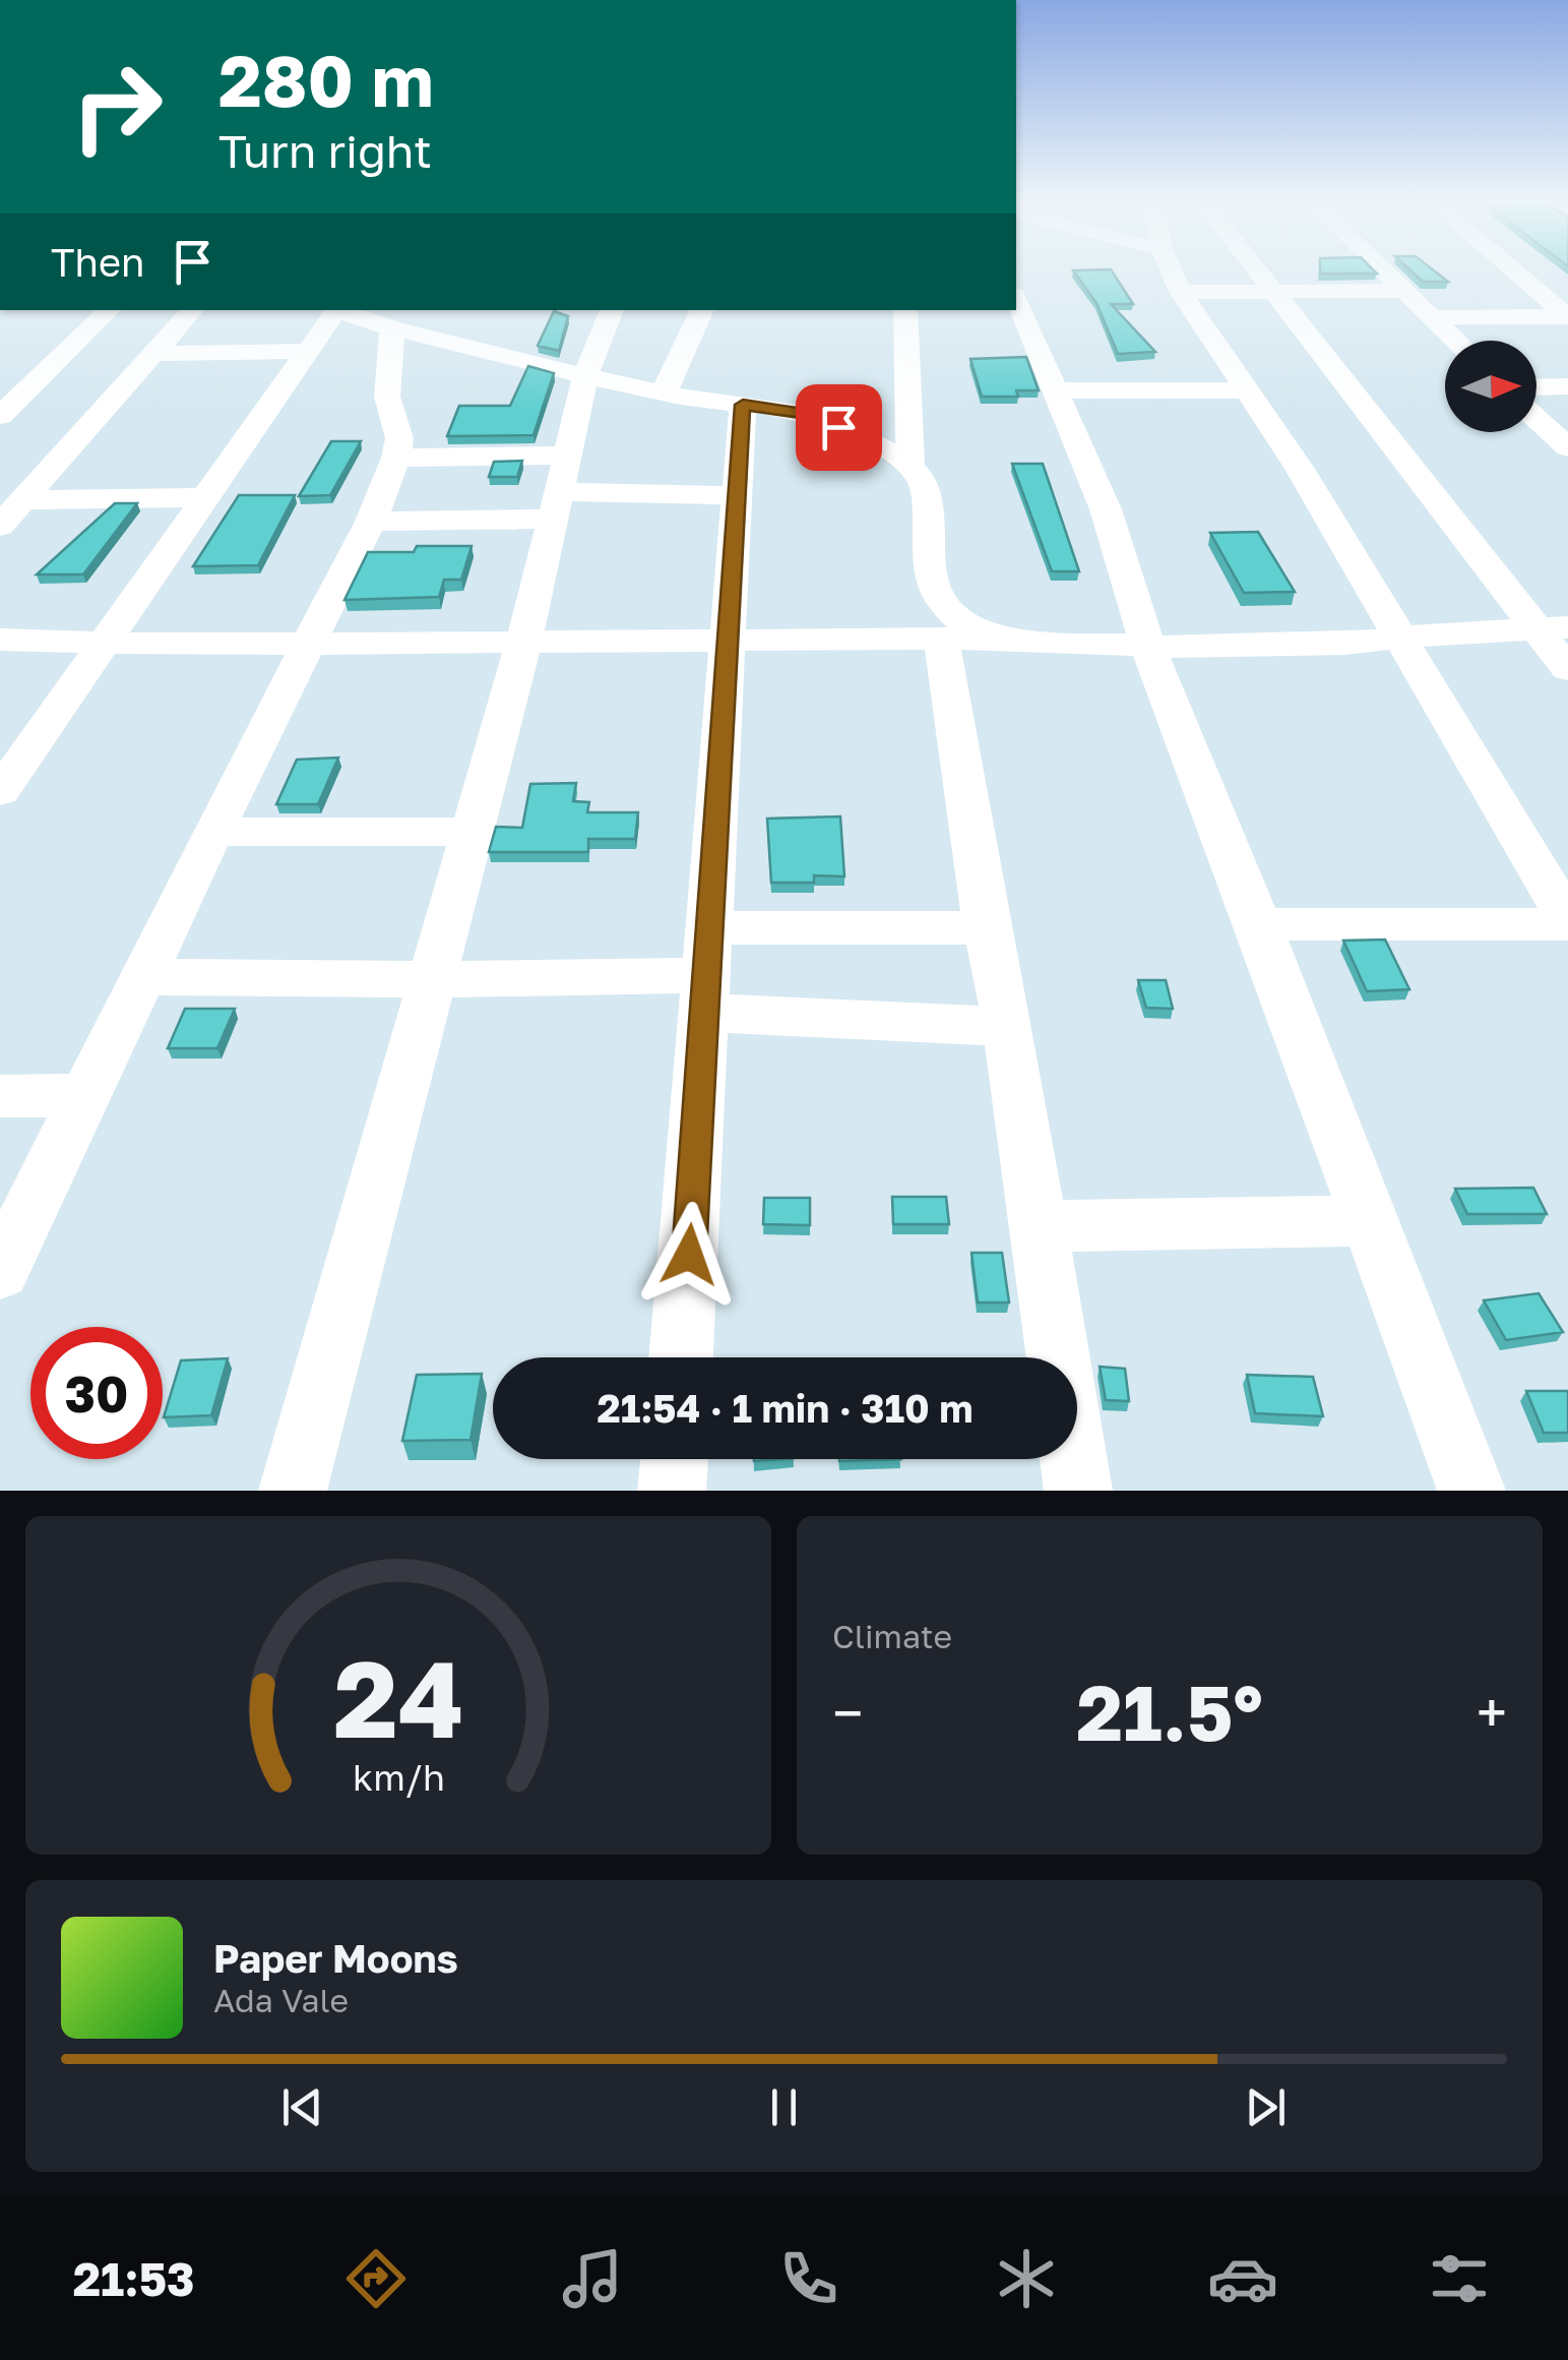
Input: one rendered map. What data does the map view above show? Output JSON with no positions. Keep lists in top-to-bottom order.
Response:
{
  "north": "right",
  "page": {
    "turn": ["280 m", "Turn right"],
    "then": "Then",
    "limit": "30",
    "trip": "21:54 · 1 min · 310 m",
    "tile": "Climate",
    "heat": ["−", "21.5°", "+"],
    "song": ["Paper Moons", "Ada Vale"],
    "tabs": "21:53",
    "gauge": ["24", "km/h"]
  }
}
